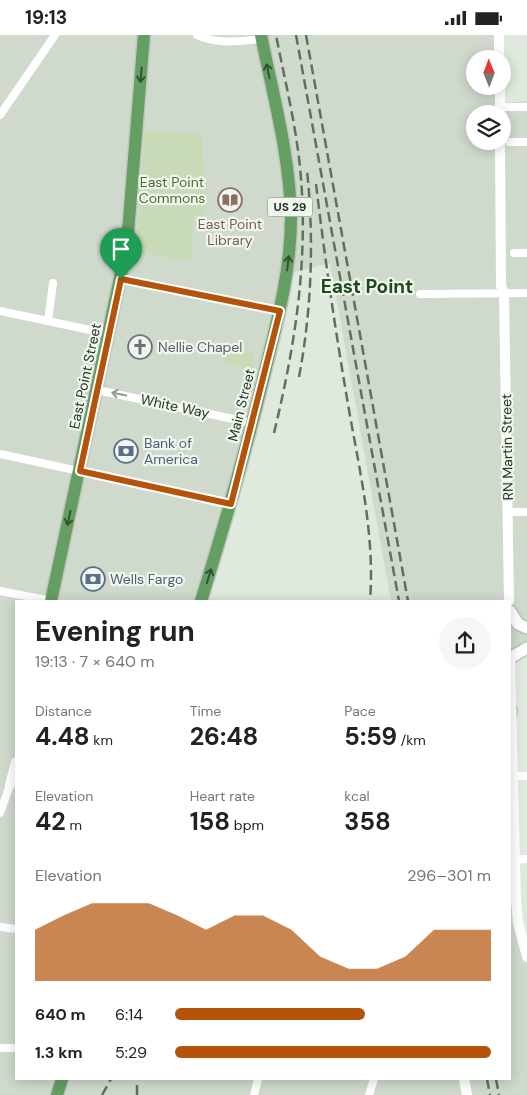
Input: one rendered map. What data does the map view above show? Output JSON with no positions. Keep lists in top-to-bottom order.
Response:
{
  "streets": {
    "main road": ["US 29", "East Point Street", "Main Street"],
    "street": ["White Way", "RN Martin Street"]
  },
  "crossings": [
    ["East Point Street", "White Way"],
    ["Main Street", "White Way"]
  ],
  "one_way": ["East Point Street", "Main Street", "White Way"],
  "districts": ["East Point"],
  "parks": ["East Point Commons"],
  "places": {
    "library": ["East Point Library"],
    "church": ["Nellie Chapel"],
    "bank": ["Bank of America", "Wells Fargo"]
  },
  "north": "top",
  "page": {
    "status": "19:13",
    "heading": ["Evening run", "19:13 · 7 × 640 m"],
    "stats": [
      ["Distance", "4.48 km"],
      ["Time", "26:48"],
      ["Pace", "5:59 /km"],
      ["Elevation", "42 m"],
      ["Heart rate", "158 bpm"],
      ["kcal", "358"]
    ],
    "chart": ["Elevation", "296–301 m"],
    "list": [
      {
        "name": "640 m",
        "note": "6:14"
      },
      {
        "name": "1.3 km",
        "note": "5:29"
      }
    ]
  }
}
